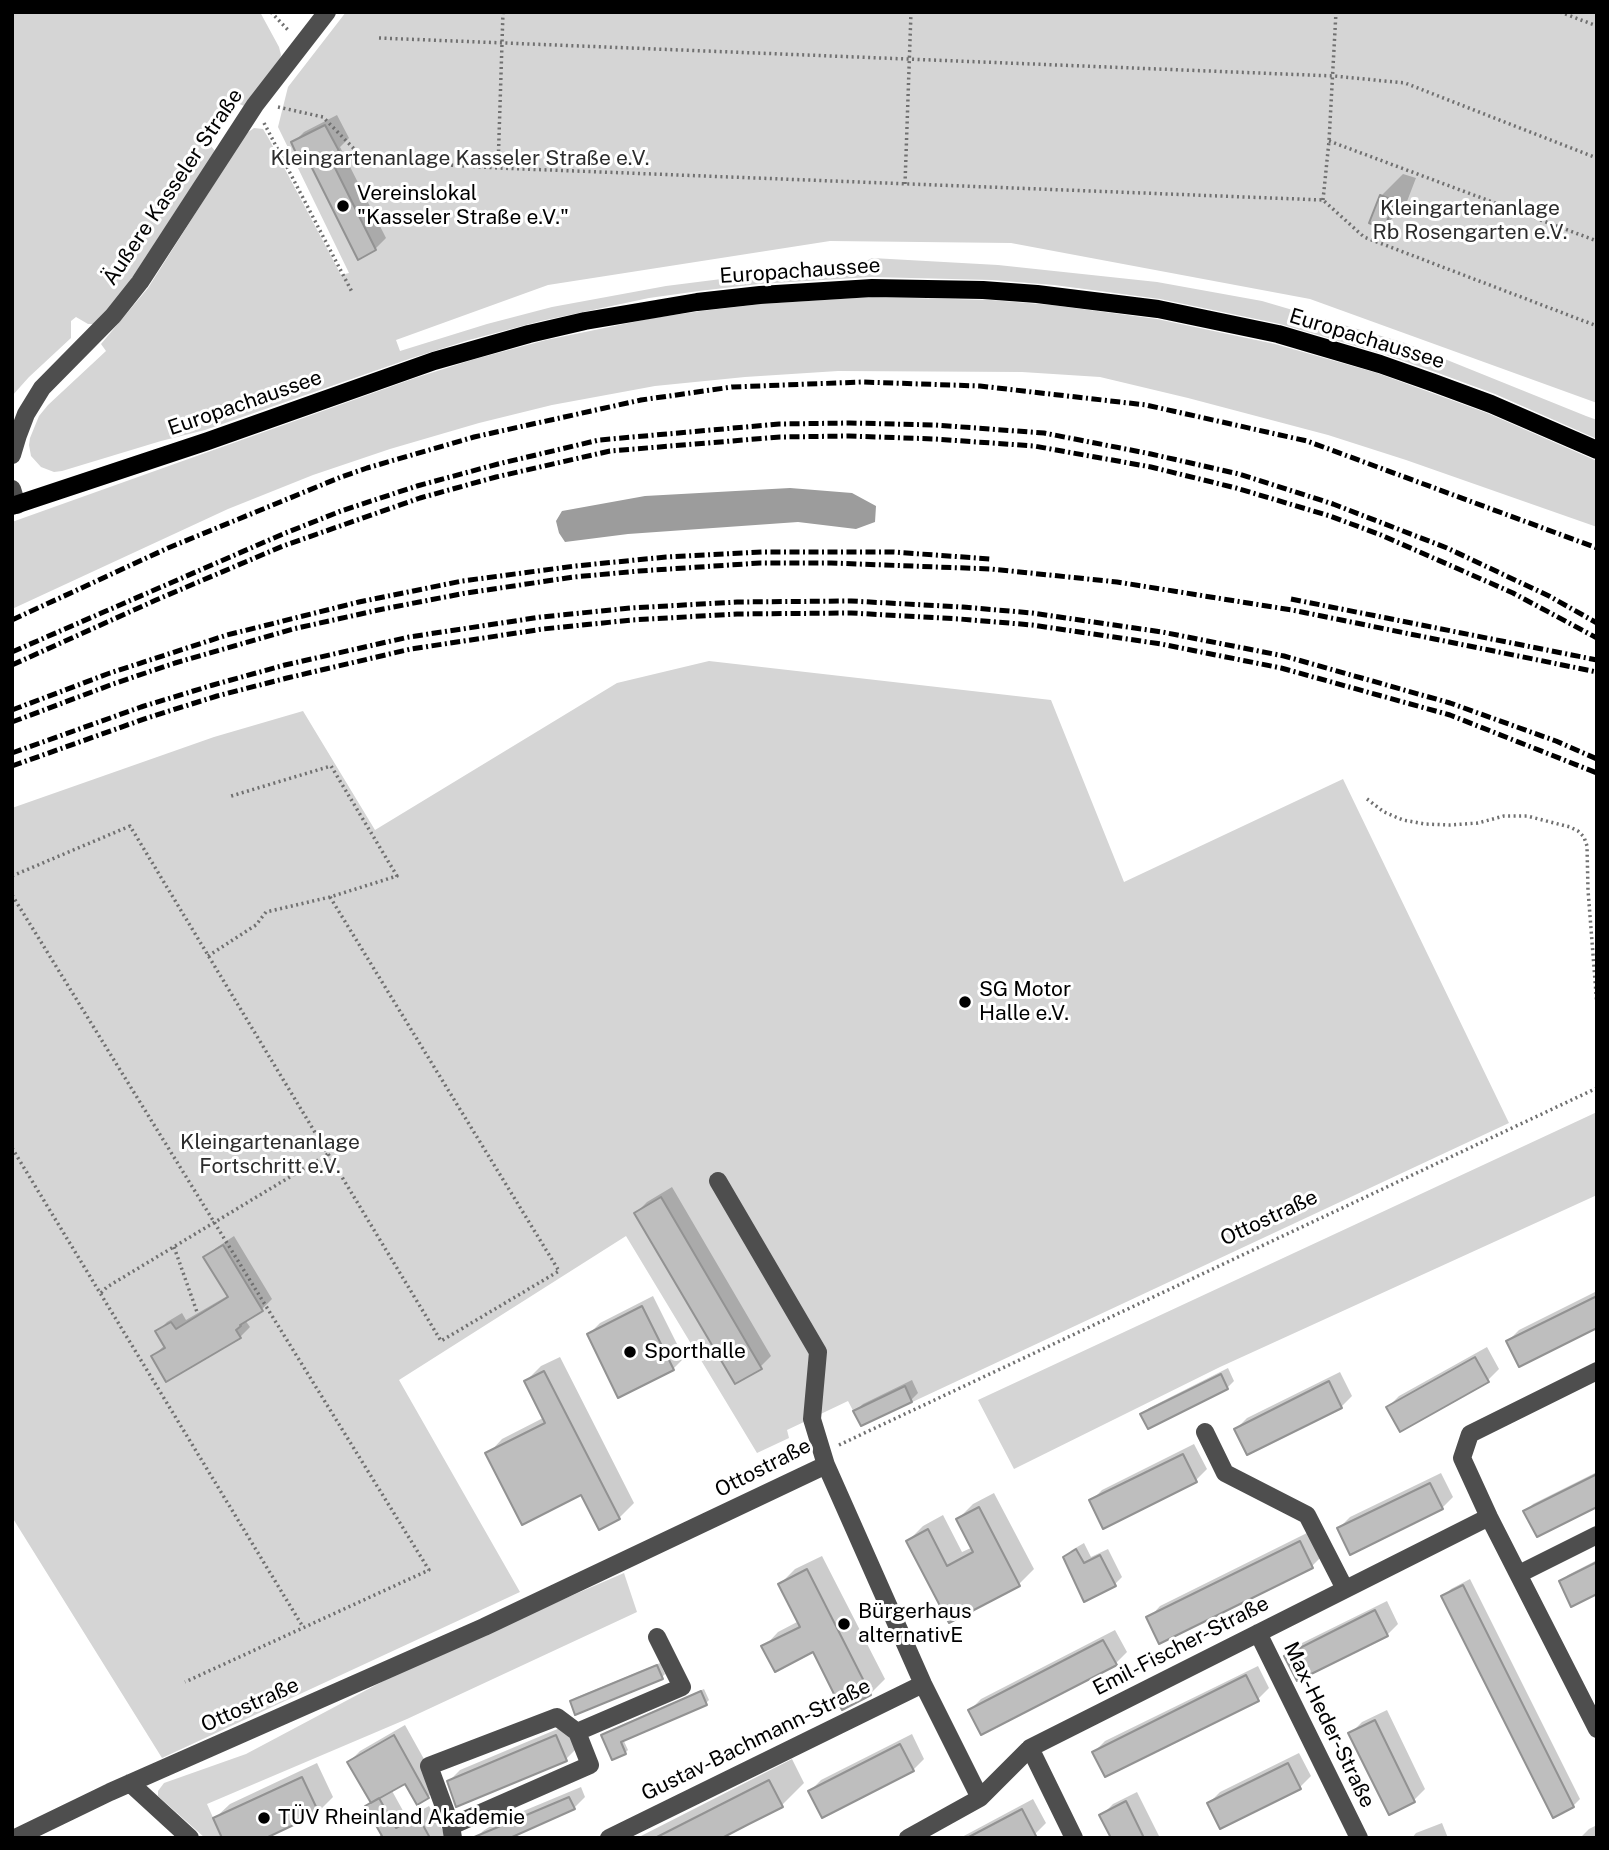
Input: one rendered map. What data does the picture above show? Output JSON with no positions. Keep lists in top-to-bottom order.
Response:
{
  "streets": {
    "main road": ["Europachaussee"],
    "street": [
      "Äußere Kasseler Straße",
      "Ottostraße",
      "Emil-Fischer-Straße",
      "Max-Heder-Straße",
      "Gustav-Bachmann-Straße"
    ]
  },
  "crossings": [
    ["Emil-Fischer-Straße", "Max-Heder-Straße"]
  ],
  "parks": ["Kleingartenanlage Kasseler Straße e.V.", "Kleingartenanlage Rb Rosengarten e.V.", "Kleingartenanlage Fortschritt e.V."],
  "places": [
    "Vereinslokal \"Kasseler Straße e.V.\"",
    "SG Motor Halle e.V.",
    "Sporthalle",
    "Bürgerhaus alternativE",
    "TÜV Rheinland Akademie"
  ]
}
